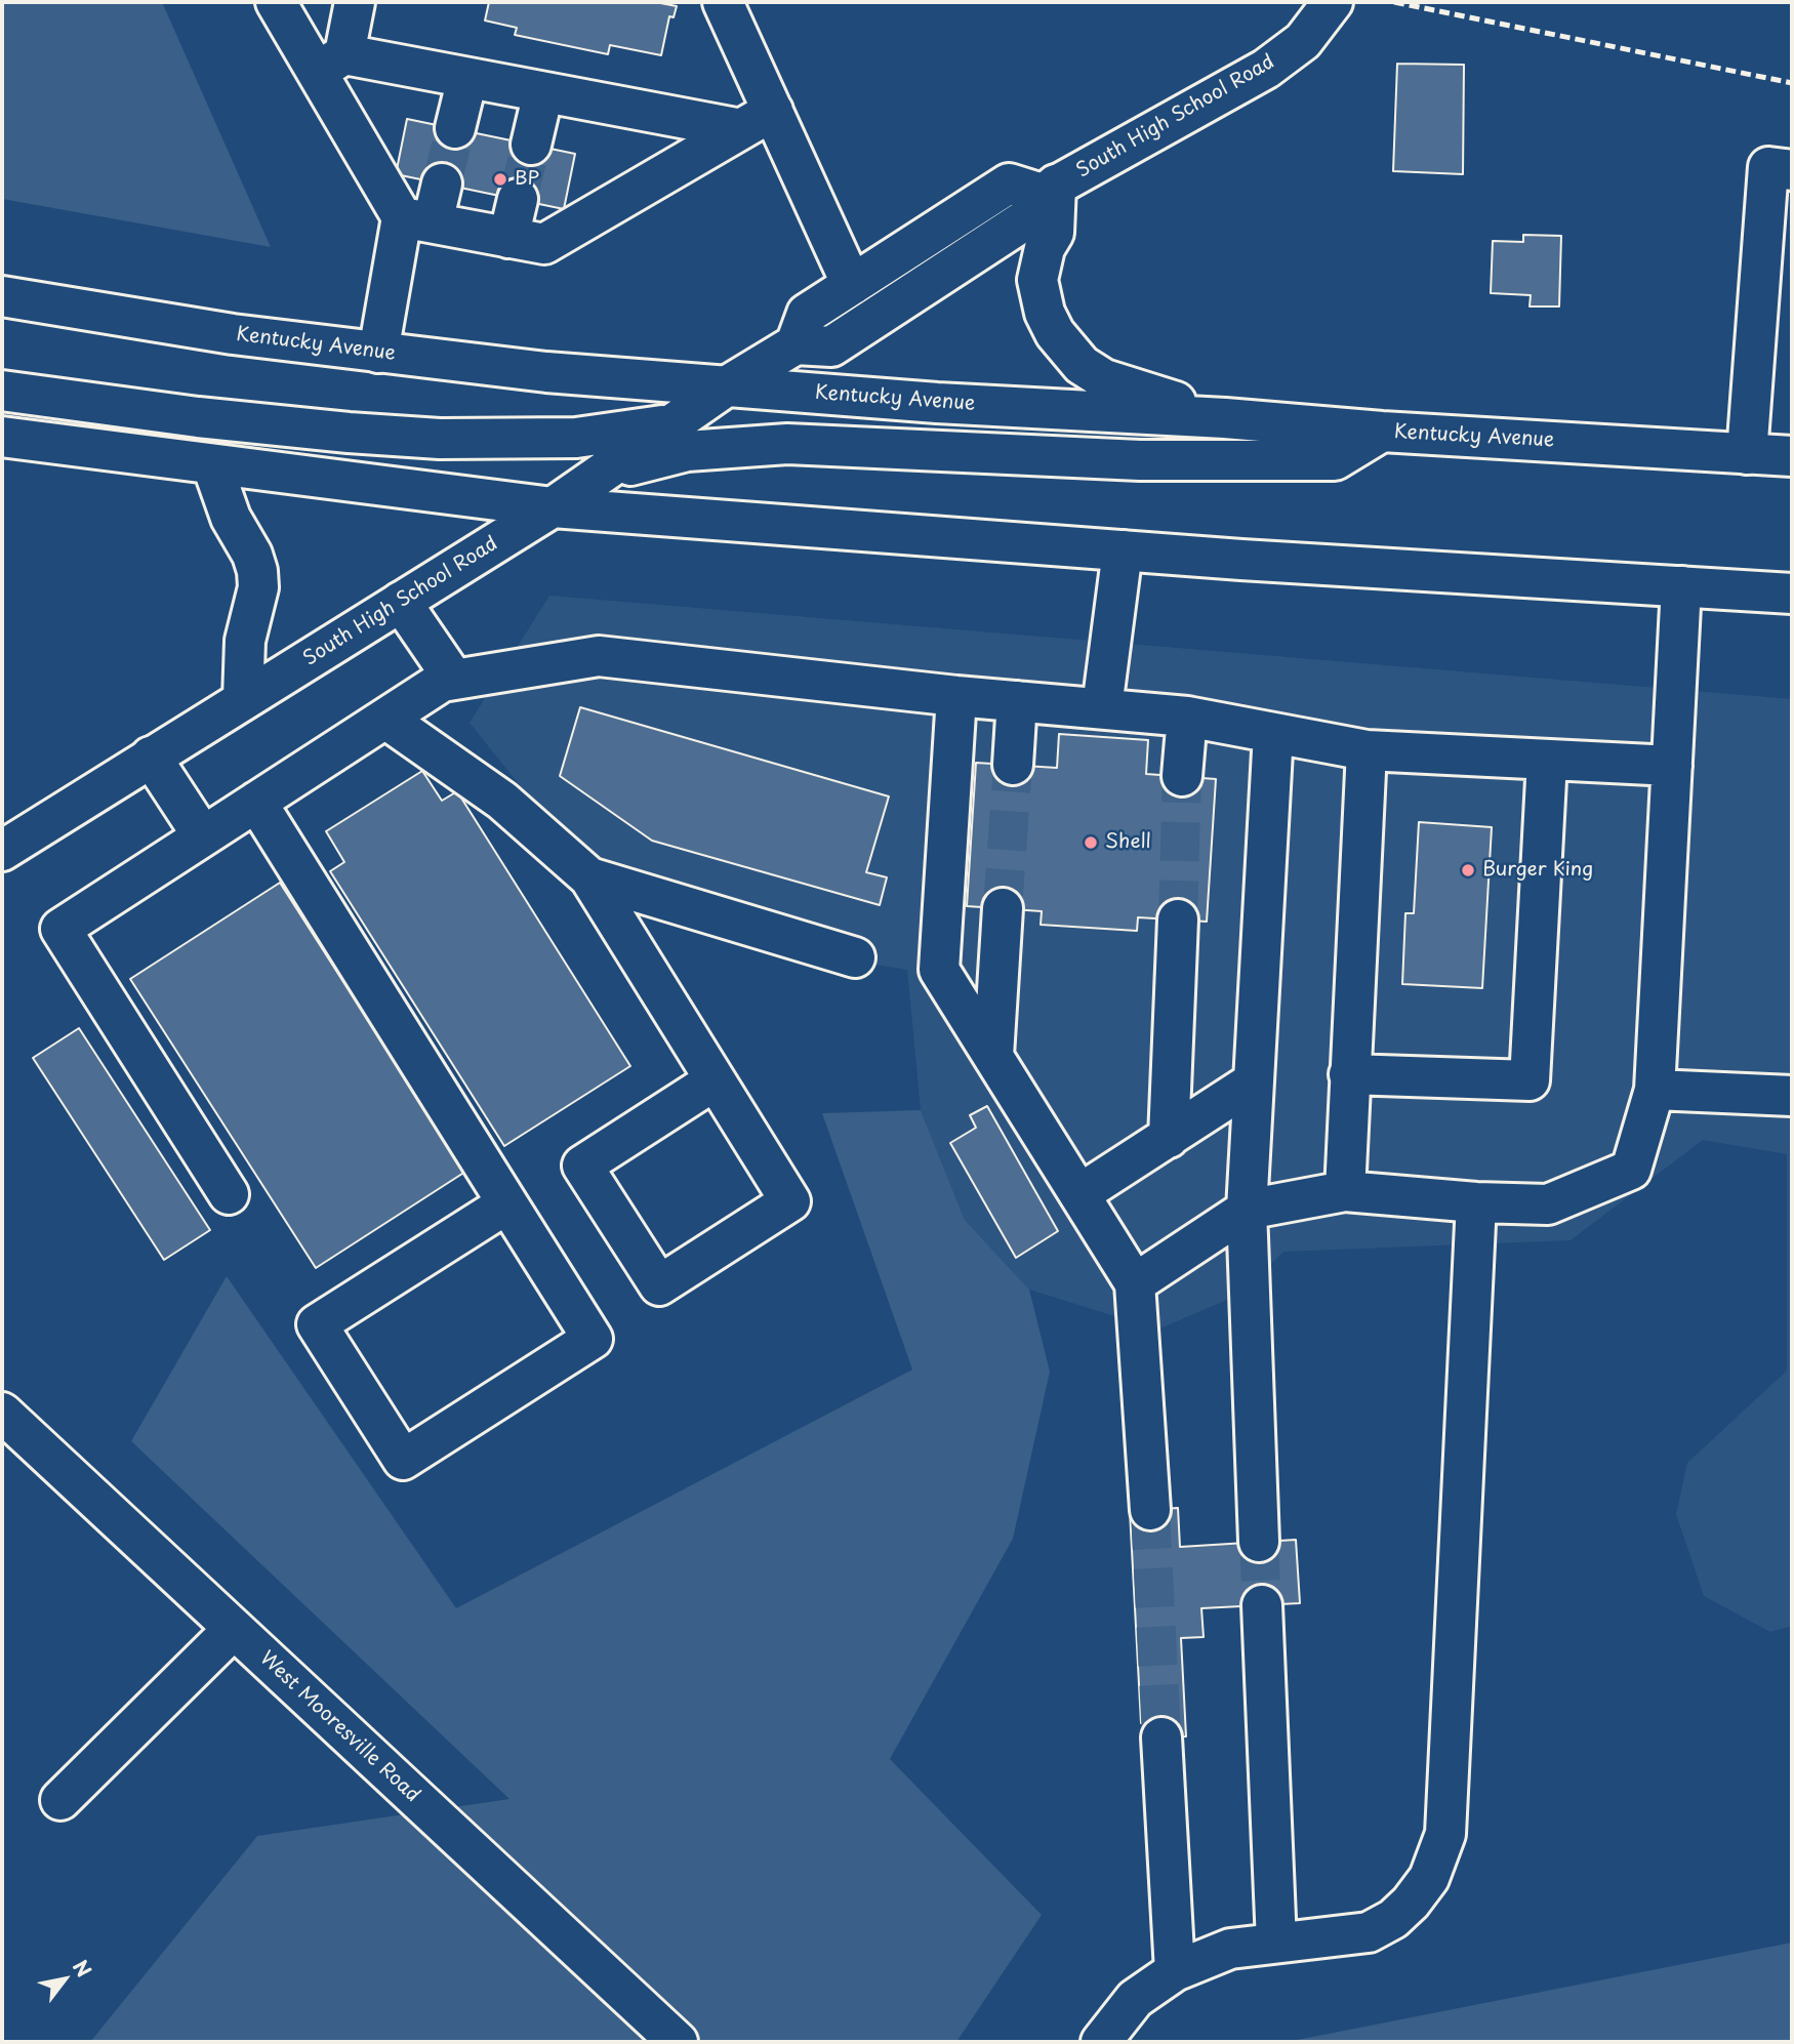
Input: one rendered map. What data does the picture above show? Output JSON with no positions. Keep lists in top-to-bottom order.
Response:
{
  "streets": {
    "main road": ["South High School Road", "Kentucky Avenue", "West Mooresville Road"]
  },
  "crossings": [
    ["South High School Road", "Kentucky Avenue"]
  ],
  "places": ["BP", "Shell", "Burger King"],
  "north": "top right"
}
